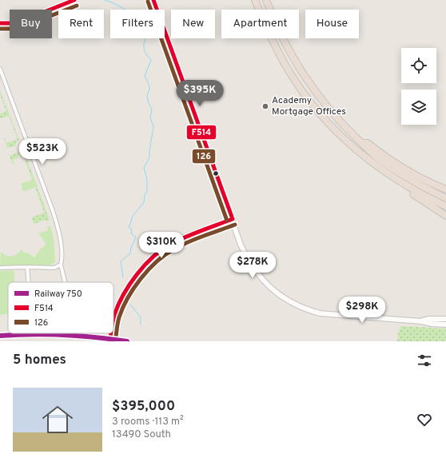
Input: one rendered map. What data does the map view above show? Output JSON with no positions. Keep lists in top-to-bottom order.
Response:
{
  "places": ["Academy Mortgage Offices"],
  "lines": ["transit line F514", "transit line 126", "rail line 750"],
  "legend": ["Railway 750", "F514", "126"],
  "page": {
    "chip": [
      "Buy",
      "Rent",
      "Filters",
      "New",
      "Apartment",
      "House"
    ],
    "price": [
      "$395K",
      "$523K",
      "$310K",
      "$278K",
      "$298K"
    ],
    "heading": "5 homes",
    "list": [
      {
        "name": "$395,000",
        "note": "3 rooms · 113 m² · 13490 South"
      }
    ]
  }
}
